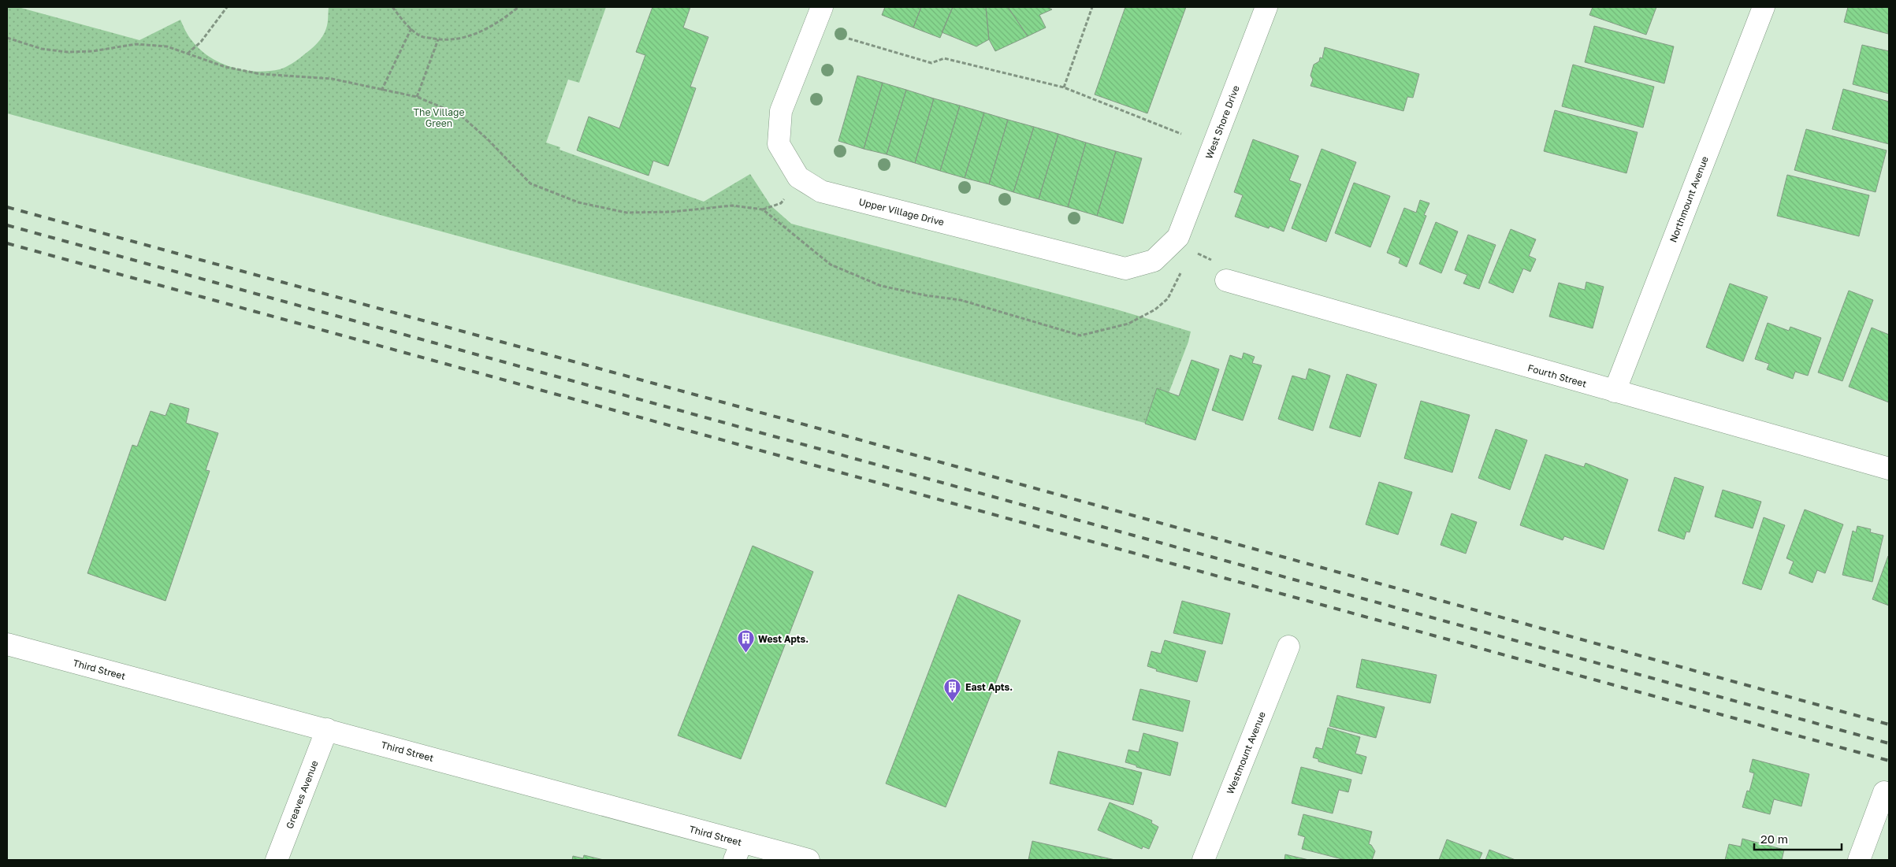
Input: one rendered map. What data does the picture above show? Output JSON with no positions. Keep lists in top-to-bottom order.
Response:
{
  "streets": {
    "street": [
      "West Shore Drive",
      "Northmount Avenue",
      "Upper Village Drive",
      "Fourth Street",
      "Third Street",
      "Westmount Avenue",
      "Greaves Avenue"
    ]
  },
  "crossings": [
    ["West Shore Drive", "Upper Village Drive"],
    ["Northmount Avenue", "Fourth Street"],
    ["Third Street", "Greaves Avenue"]
  ],
  "parks": ["The Village Green"],
  "places": {
    "building": ["West Apts.", "East Apts."]
  },
  "scale_bar": "20 m"
}
